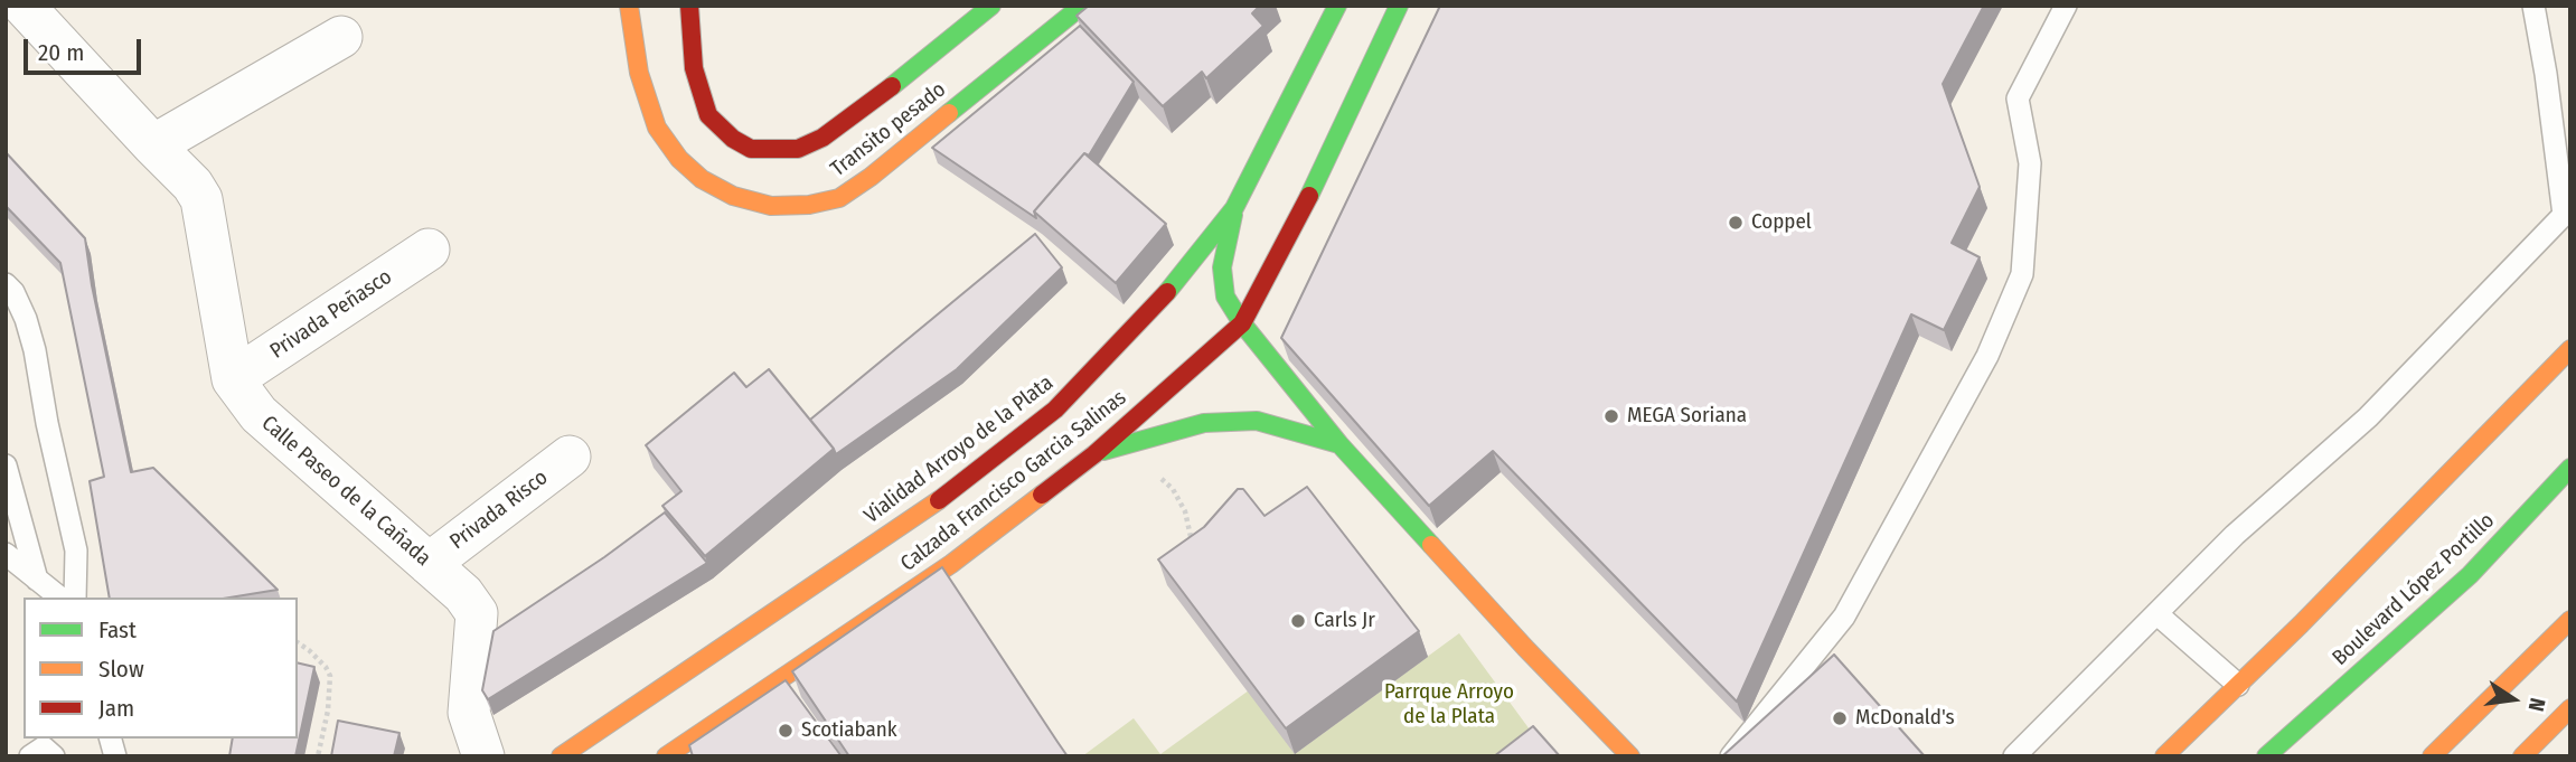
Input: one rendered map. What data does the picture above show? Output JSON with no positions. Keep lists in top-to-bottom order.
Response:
{
  "streets": {
    "main road": [
      "Transito pesado",
      "Vialidad Arroyo de la Plata",
      "Calzada Francisco Garcia Salinas",
      "Boulevard López Portillo"
    ],
    "street": ["Privada Peñasco", "Calle Paseo de la Cañada", "Privada Risco"]
  },
  "crossings": [
    ["Privada Peñasco", "Calle Paseo de la Cañada"],
    ["Calle Paseo de la Cañada", "Privada Risco"]
  ],
  "parks": ["Parrque Arroyo de la Plata"],
  "places": [
    "Coppel",
    "MEGA Soriana",
    "Carls Jr",
    "McDonald's",
    "Scotiabank"
  ],
  "legend": ["Fast", "Slow", "Jam"],
  "scale_bar": "20 m",
  "north": "right"
}
